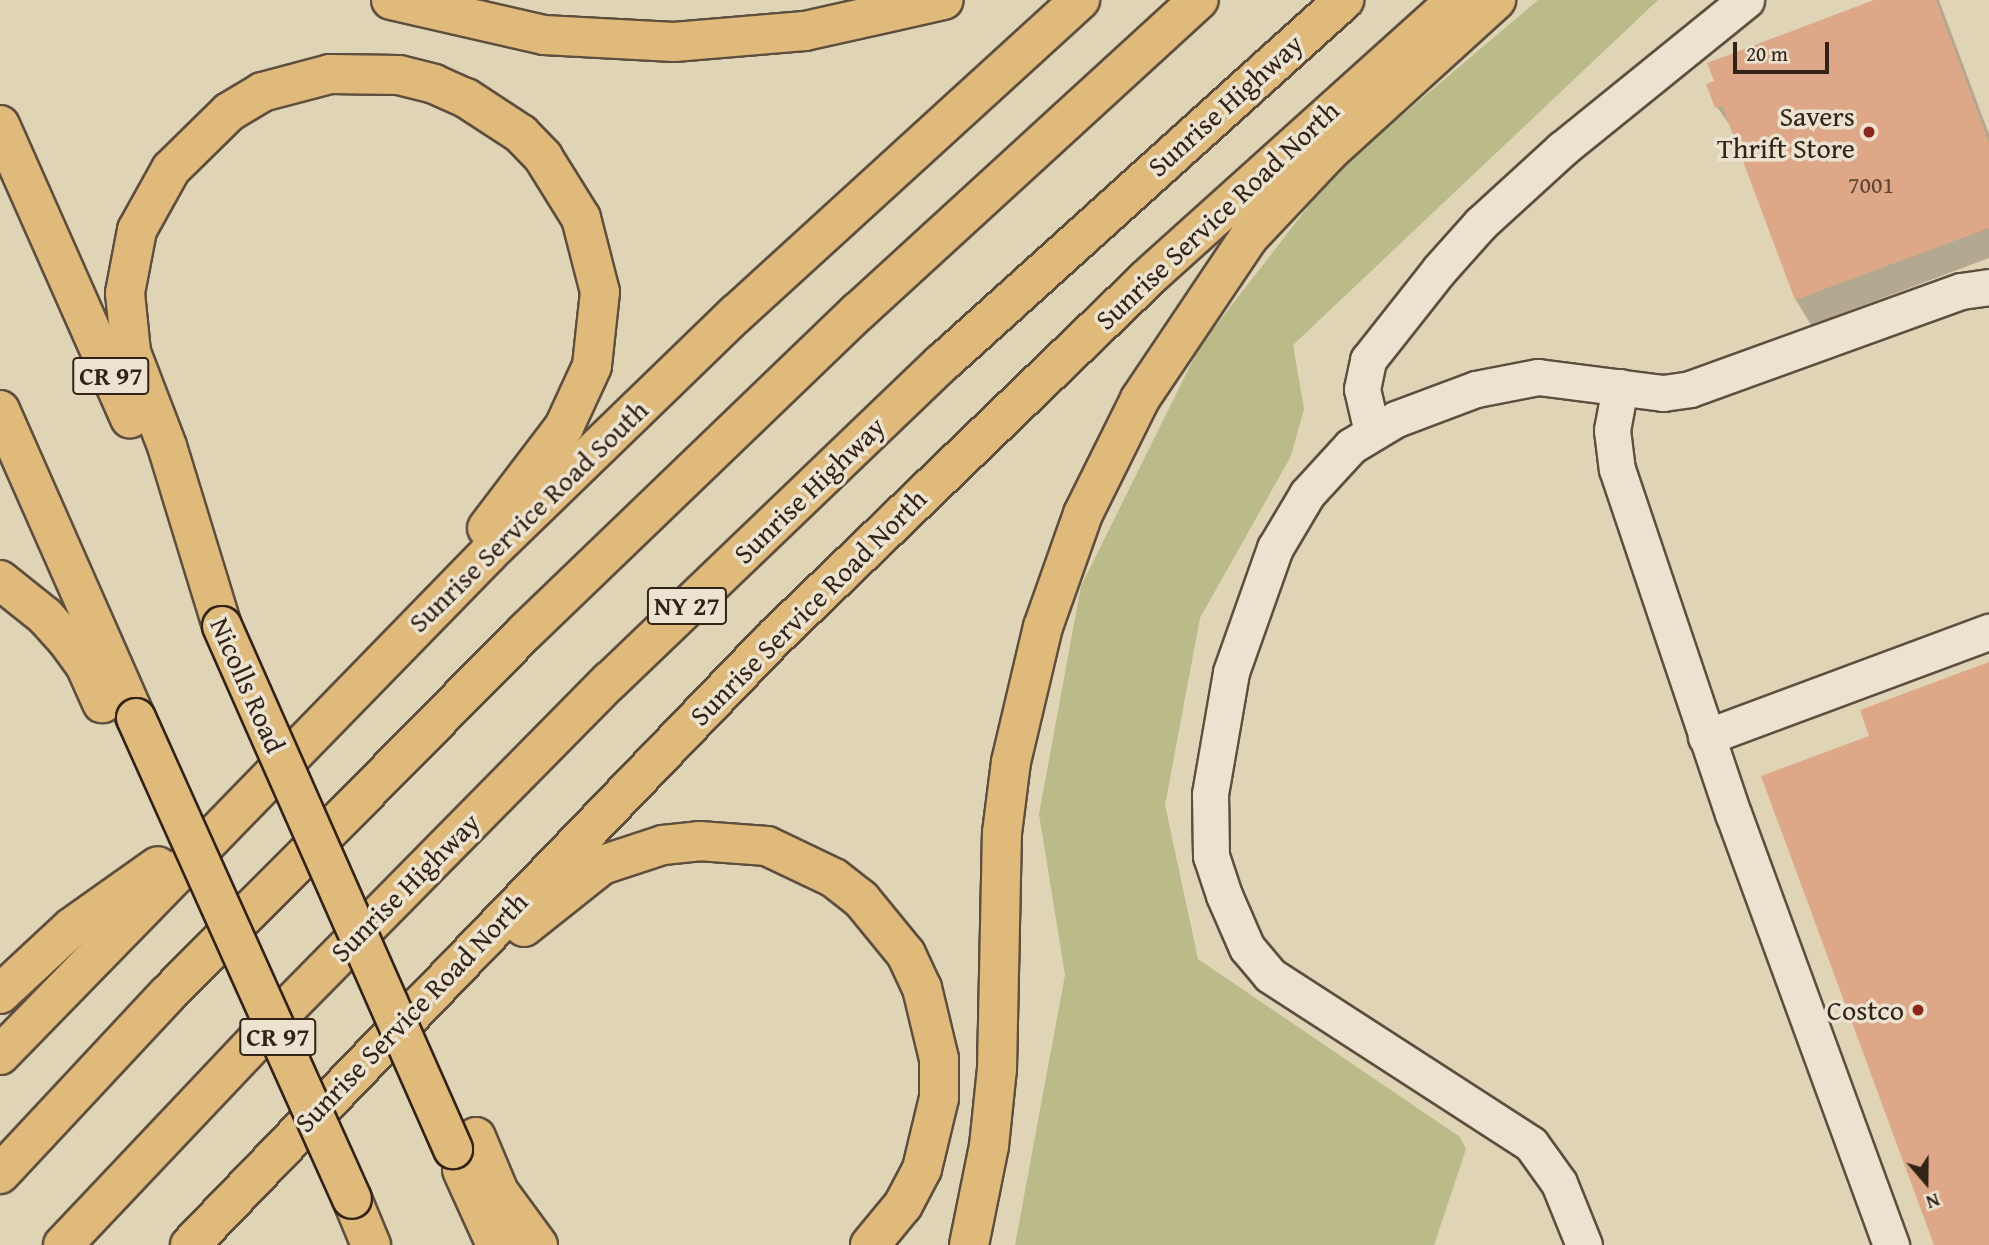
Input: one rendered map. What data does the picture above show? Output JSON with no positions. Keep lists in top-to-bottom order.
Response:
{
  "streets": {
    "highway": [
      "Sunrise Highway",
      "Sunrise Service Road North",
      "CR 97",
      "Sunrise Service Road South",
      "NY 27",
      "Nicolls Road"
    ]
  },
  "places": ["Savers Thrift Store", "Costco"],
  "house_numbers": ["7001"],
  "scale_bar": "20 m",
  "north": "bottom"
}
